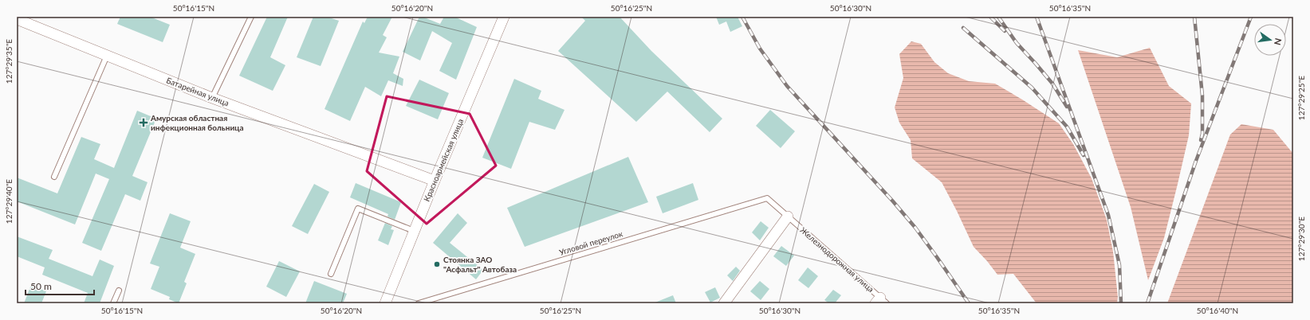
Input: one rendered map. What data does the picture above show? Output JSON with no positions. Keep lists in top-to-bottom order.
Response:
{
  "streets": {
    "street": ["Батарейная улица", "Красноармейская улица"],
    "lane": ["Угловой переулок", "Железнодорожная улица"]
  },
  "crossings": [
    ["Батарейная улица", "Красноармейская улица"],
    ["Угловой переулок", "Железнодорожная улица"]
  ],
  "places": {
    "health": ["Амурская областная инфекционная больница"],
    "other": ["Стоянка ЗАО \"Асфальт\" Автобаза"]
  },
  "scale_bar": "50 m",
  "north": "right",
  "coordinates": [
    "50°16'15\"N",
    "50°16'20\"N",
    "50°16'25\"N",
    "50°16'30\"N",
    "50°16'35\"N",
    "127°29'35\"E",
    "127°29'25\"E",
    "127°29'40\"E",
    "127°29'30\"E",
    "50°16'40\"N"
  ]
}
